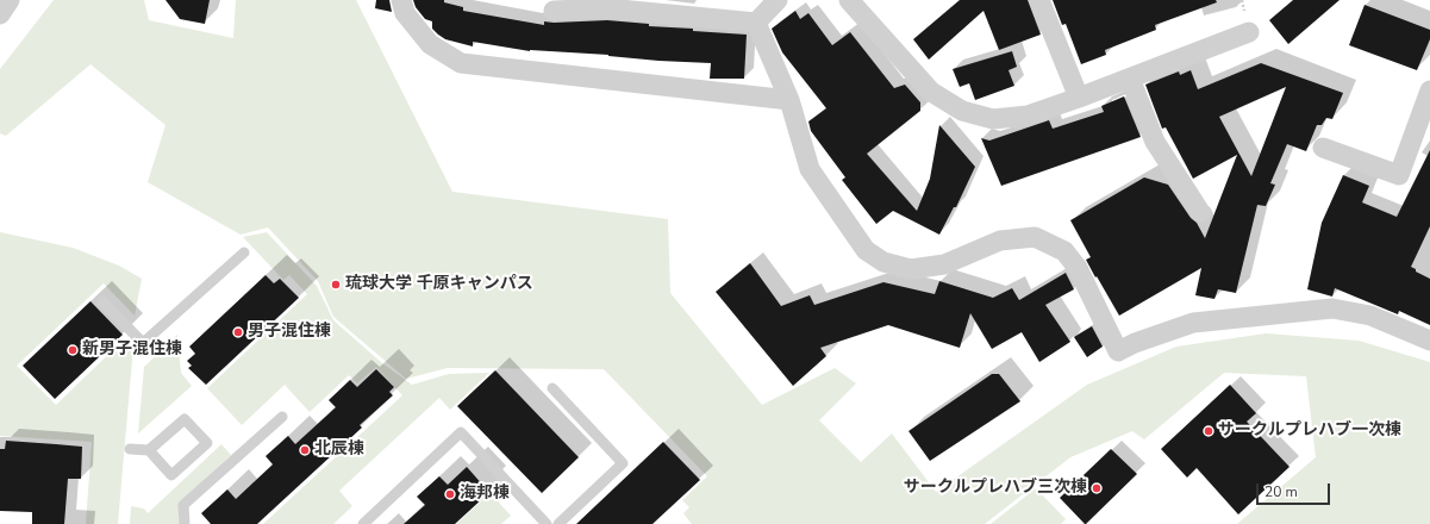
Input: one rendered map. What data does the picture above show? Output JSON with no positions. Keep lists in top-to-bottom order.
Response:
{
  "places": [
    "琉球大学 千原キャンパス",
    "男子混住棟",
    "新男子混住棟",
    "サークルプレハブ一次棟",
    "北辰棟",
    "サークルプレハブ三次棟",
    "海邦棟"
  ],
  "scale_bar": "20 m"
}
